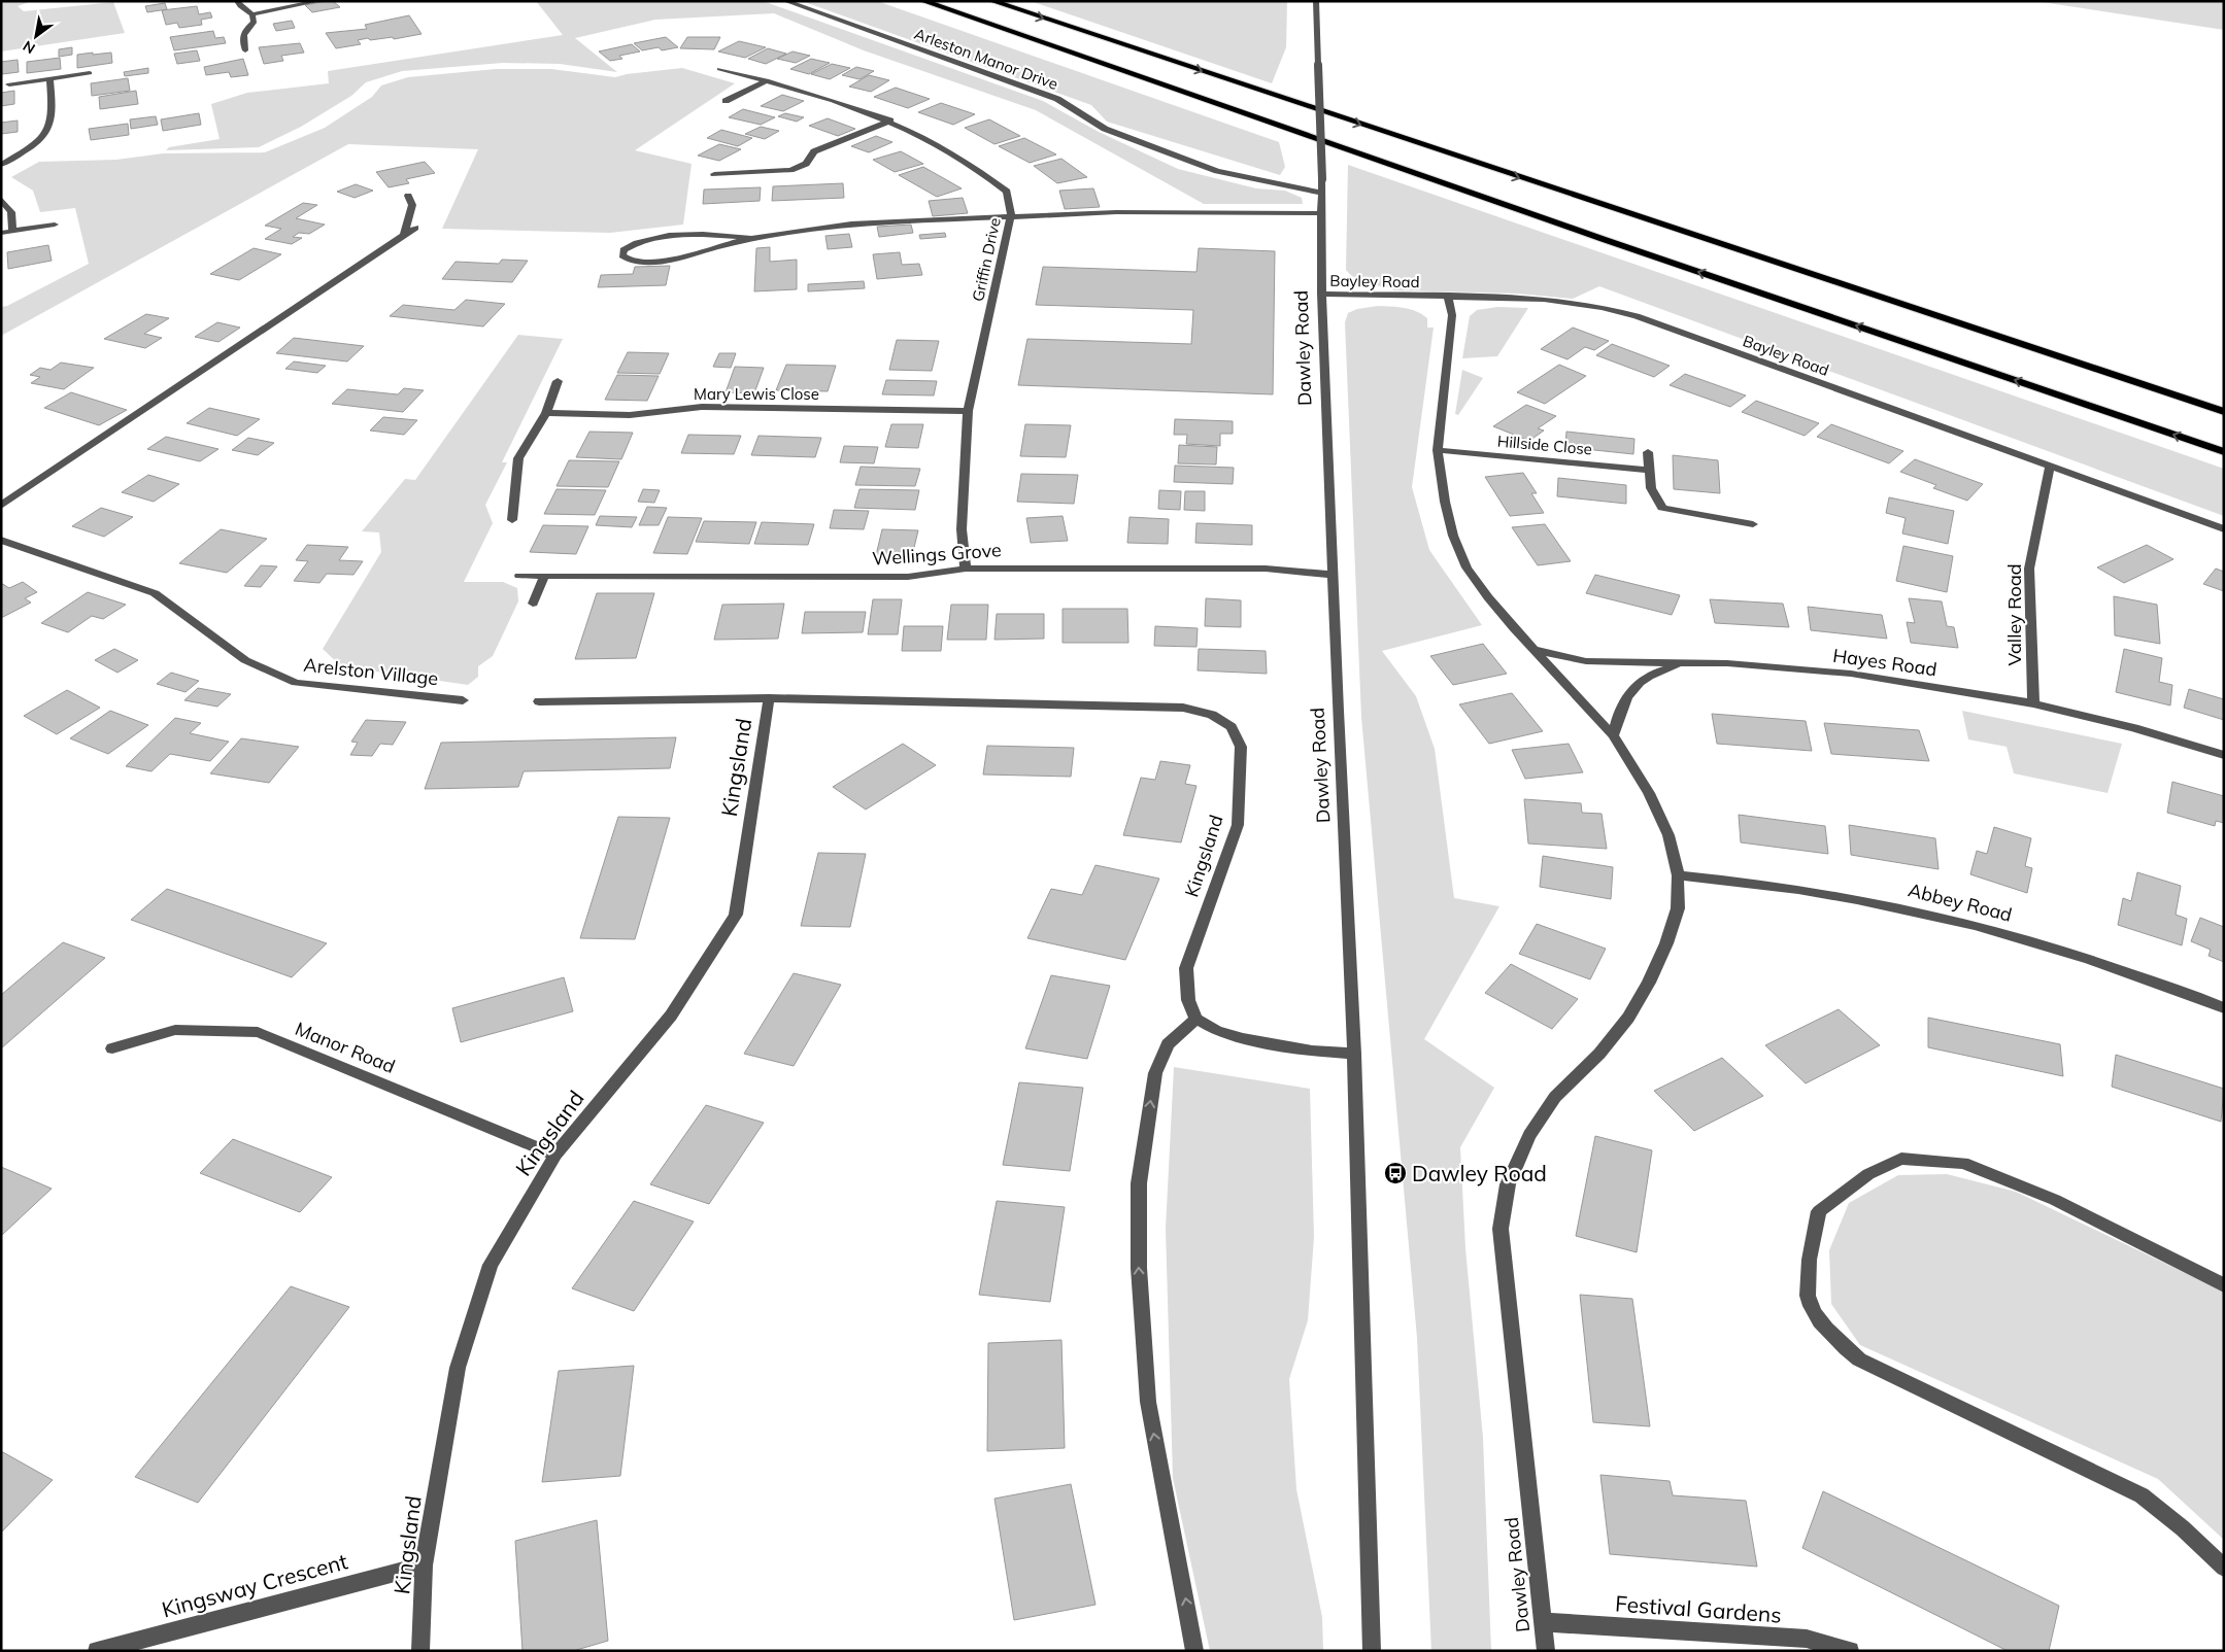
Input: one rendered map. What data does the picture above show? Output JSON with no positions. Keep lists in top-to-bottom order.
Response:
{
  "streets": {
    "street": [
      "Arleston Manor Drive",
      "Griffin Drive",
      "Bayley Road",
      "Dawley Road",
      "Mary Lewis Close",
      "Hillside Close",
      "Wellings Grove",
      "Valley Road",
      "Hayes Road",
      "Arelston Village",
      "Kingsland",
      "Abbey Road",
      "Manor Road",
      "Kingsway Crescent",
      "Festival Gardens"
    ]
  },
  "crossings": [
    ["Arleston Manor Drive", "Dawley Road"],
    ["Griffin Drive", "Mary Lewis Close"],
    ["Griffin Drive", "Wellings Grove"],
    ["Bayley Road", "Dawley Road"],
    ["Bayley Road", "Valley Road"],
    ["Dawley Road", "Hillside Close"],
    ["Dawley Road", "Wellings Grove"],
    ["Dawley Road", "Hayes Road"],
    ["Dawley Road", "Abbey Road"],
    ["Dawley Road", "Festival Gardens"],
    ["Valley Road", "Hayes Road"],
    ["Kingsland", "Manor Road"],
    ["Kingsland", "Kingsway Crescent"]
  ],
  "places": {
    "bus stop": ["Dawley Road"]
  },
  "north": "bottom left"
}
